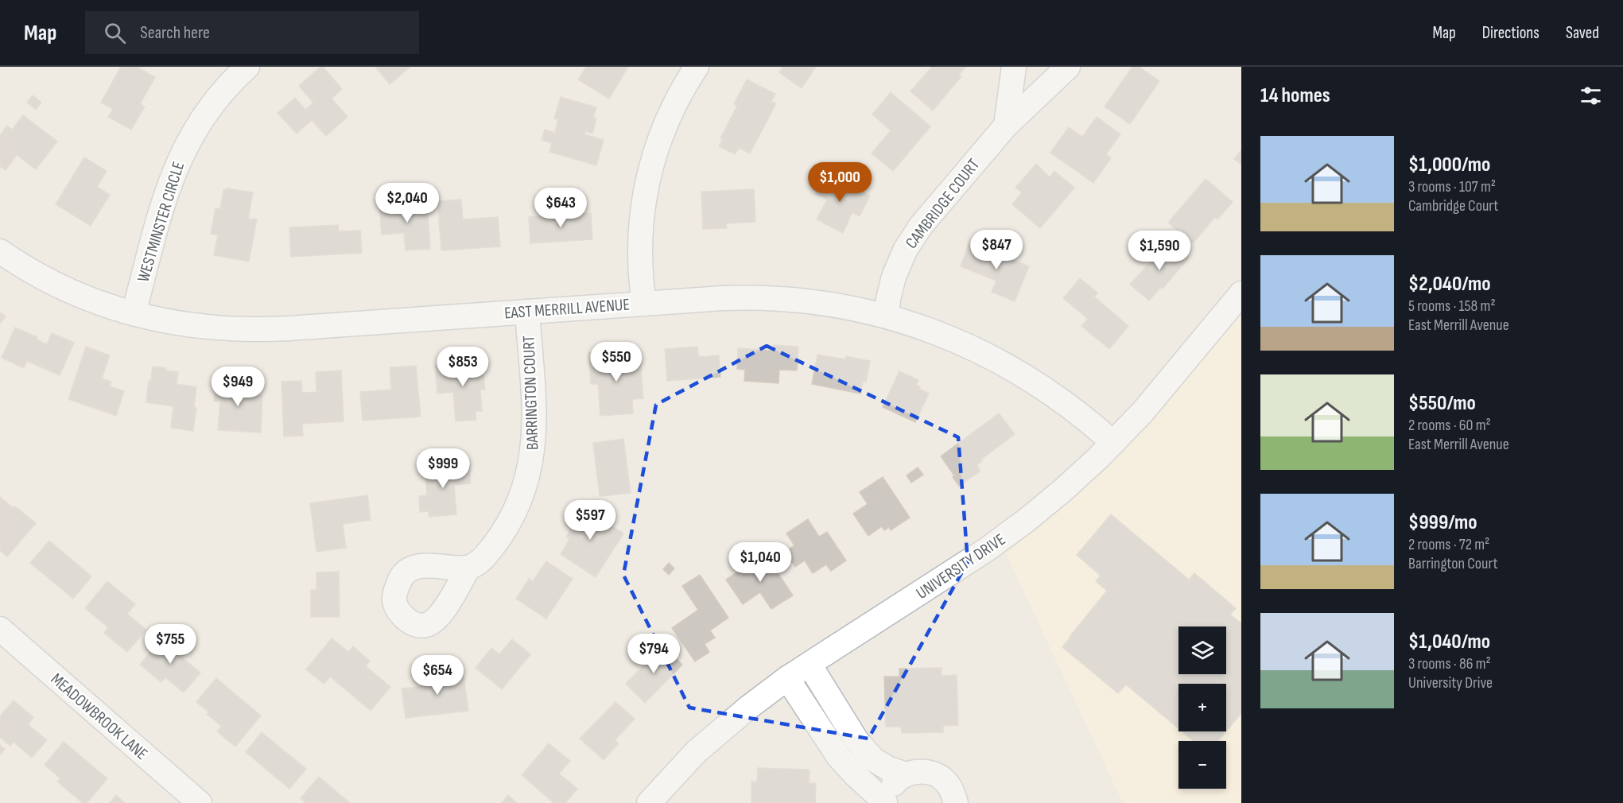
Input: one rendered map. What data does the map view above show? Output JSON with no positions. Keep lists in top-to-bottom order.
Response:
{
  "streets": {
    "street": [
      "CAMBRIDGE COURT",
      "WESTMINSTER CIRCLE",
      "EAST MERRILL AVENUE",
      "BARRINGTON COURT",
      "UNIVERSITY DRIVE",
      "MEADOWBROOK LANE"
    ]
  },
  "crossings": [
    ["CAMBRIDGE COURT", "EAST MERRILL AVENUE"],
    ["WESTMINSTER CIRCLE", "EAST MERRILL AVENUE"],
    ["EAST MERRILL AVENUE", "BARRINGTON COURT"],
    ["EAST MERRILL AVENUE", "UNIVERSITY DRIVE"]
  ],
  "page": {
    "header": "Map",
    "search": "Search here",
    "nav": ["Map", "Directions", "Saved"],
    "heading": "14 homes",
    "list": [
      {
        "name": "$1,000/mo",
        "note": "3 rooms · 107 m² · Cambridge Court"
      },
      {
        "name": "$2,040/mo",
        "note": "5 rooms · 158 m² · East Merrill Avenue"
      },
      {
        "name": "$550/mo",
        "note": "2 rooms · 60 m² · East Merrill Avenue"
      },
      {
        "name": "$999/mo",
        "note": "2 rooms · 72 m² · Barrington Court"
      },
      {
        "name": "$1,040/mo",
        "note": "3 rooms · 86 m² · University Drive"
      }
    ],
    "price": [
      "$1,000",
      "$2,040",
      "$643",
      "$847",
      "$1,590",
      "$550",
      "$853",
      "$949",
      "$999",
      "$597",
      "$1,040",
      "$755",
      "$794",
      "$654"
    ],
    "map_buttons": ["+", "−"]
  }
}
